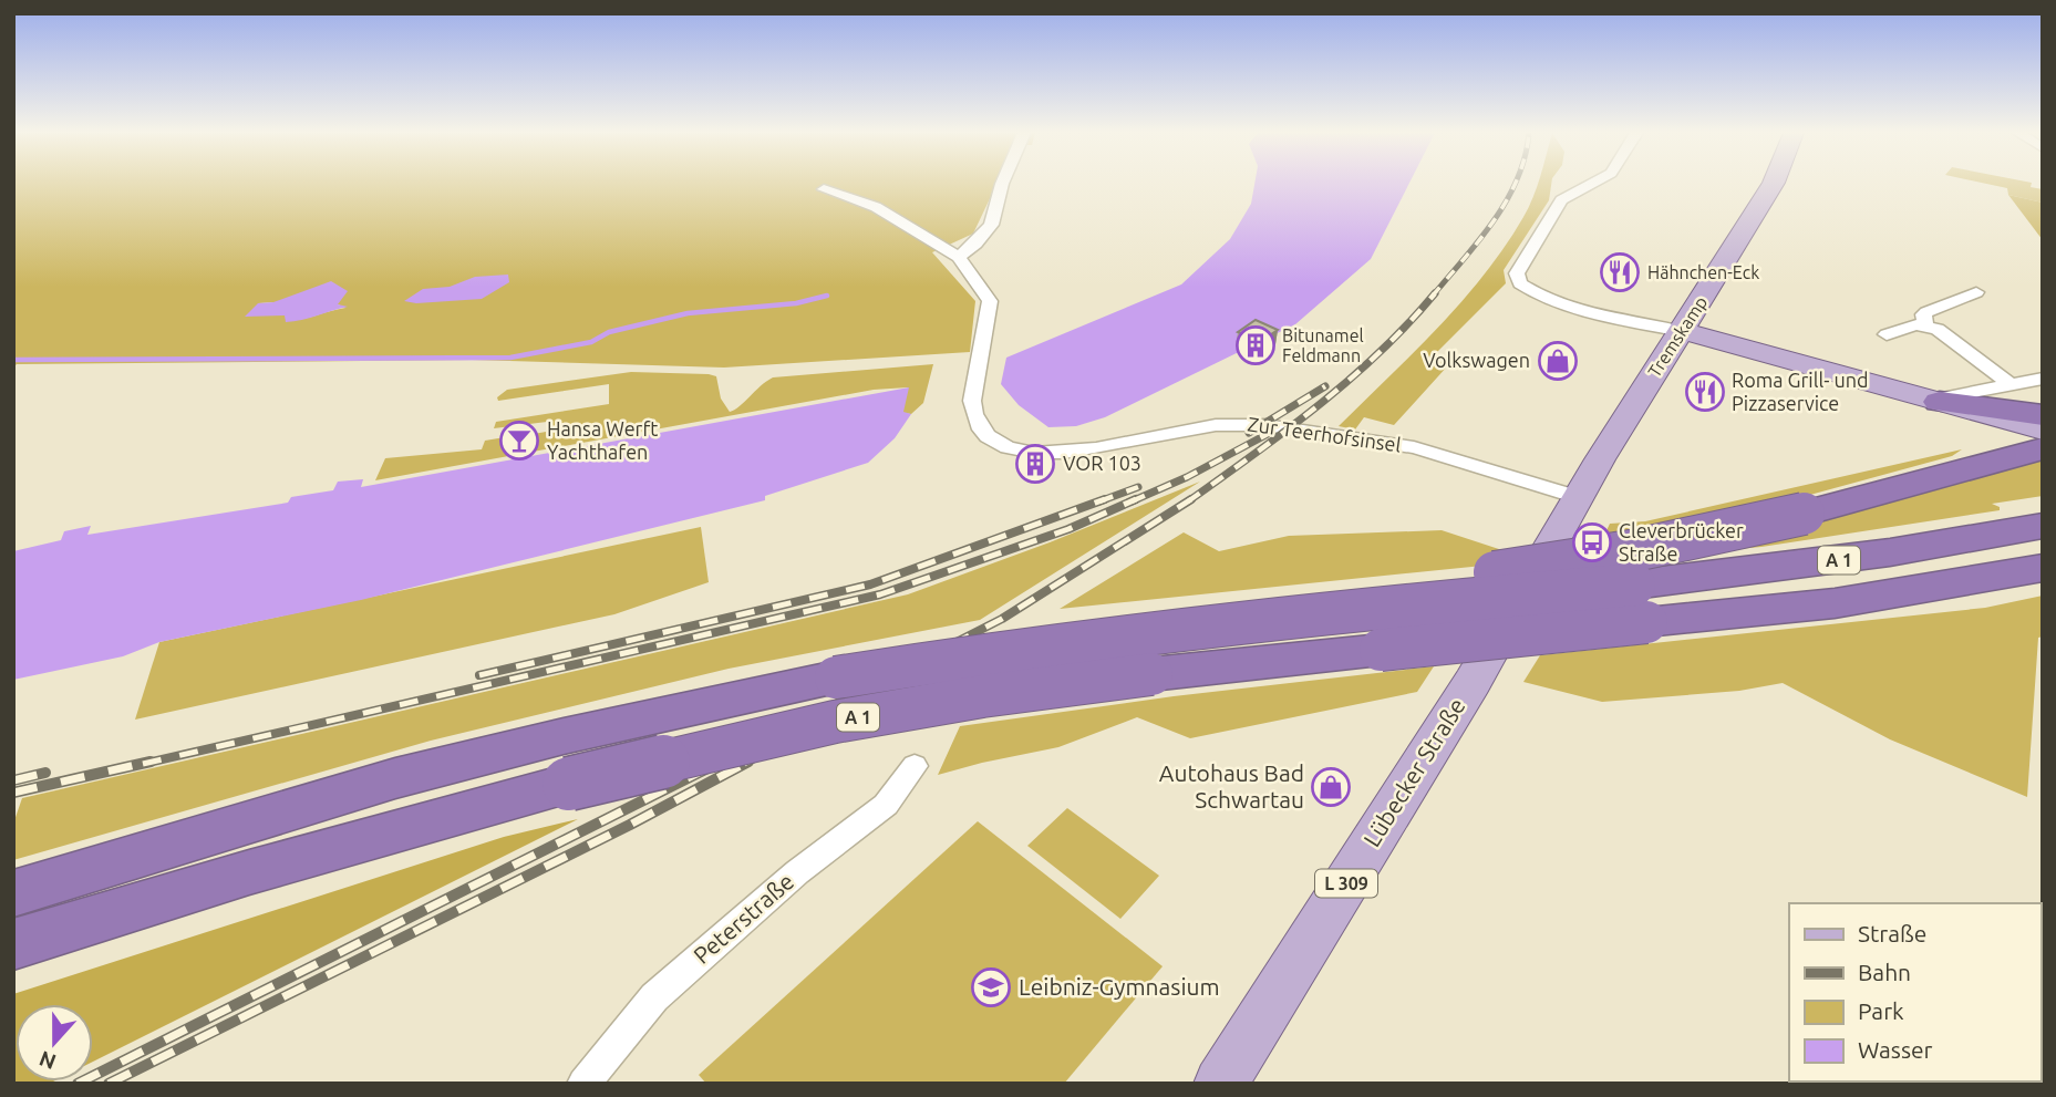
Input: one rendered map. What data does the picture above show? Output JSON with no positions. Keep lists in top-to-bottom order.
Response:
{
  "streets": {
    "highway": ["A 1"],
    "main road": ["Tremskamp", "Lübecker Straße", "L 309"],
    "street": ["Zur Teerhofsinsel", "Peterstraße"]
  },
  "crossings": [
    ["Tremskamp", "Zur Teerhofsinsel"],
    ["Tremskamp", "Lübecker Straße"],
    ["Zur Teerhofsinsel", "Lübecker Straße"]
  ],
  "places": {
    "restaurant": ["Hähnchen-Eck", "Roma Grill- und Pizzaservice"],
    "building": ["Bitunamel Feldmann", "VOR 103"],
    "shop": ["Volkswagen", "Autohaus Bad Schwartau"],
    "bar": ["Hansa Werft Yachthafen"],
    "bus stop": ["Cleverbrücker Straße"],
    "school or university": ["Leibniz-Gymnasium"]
  },
  "legend": [
    "Straße",
    "Bahn",
    "Park",
    "Wasser"
  ],
  "north": "bottom"
}
